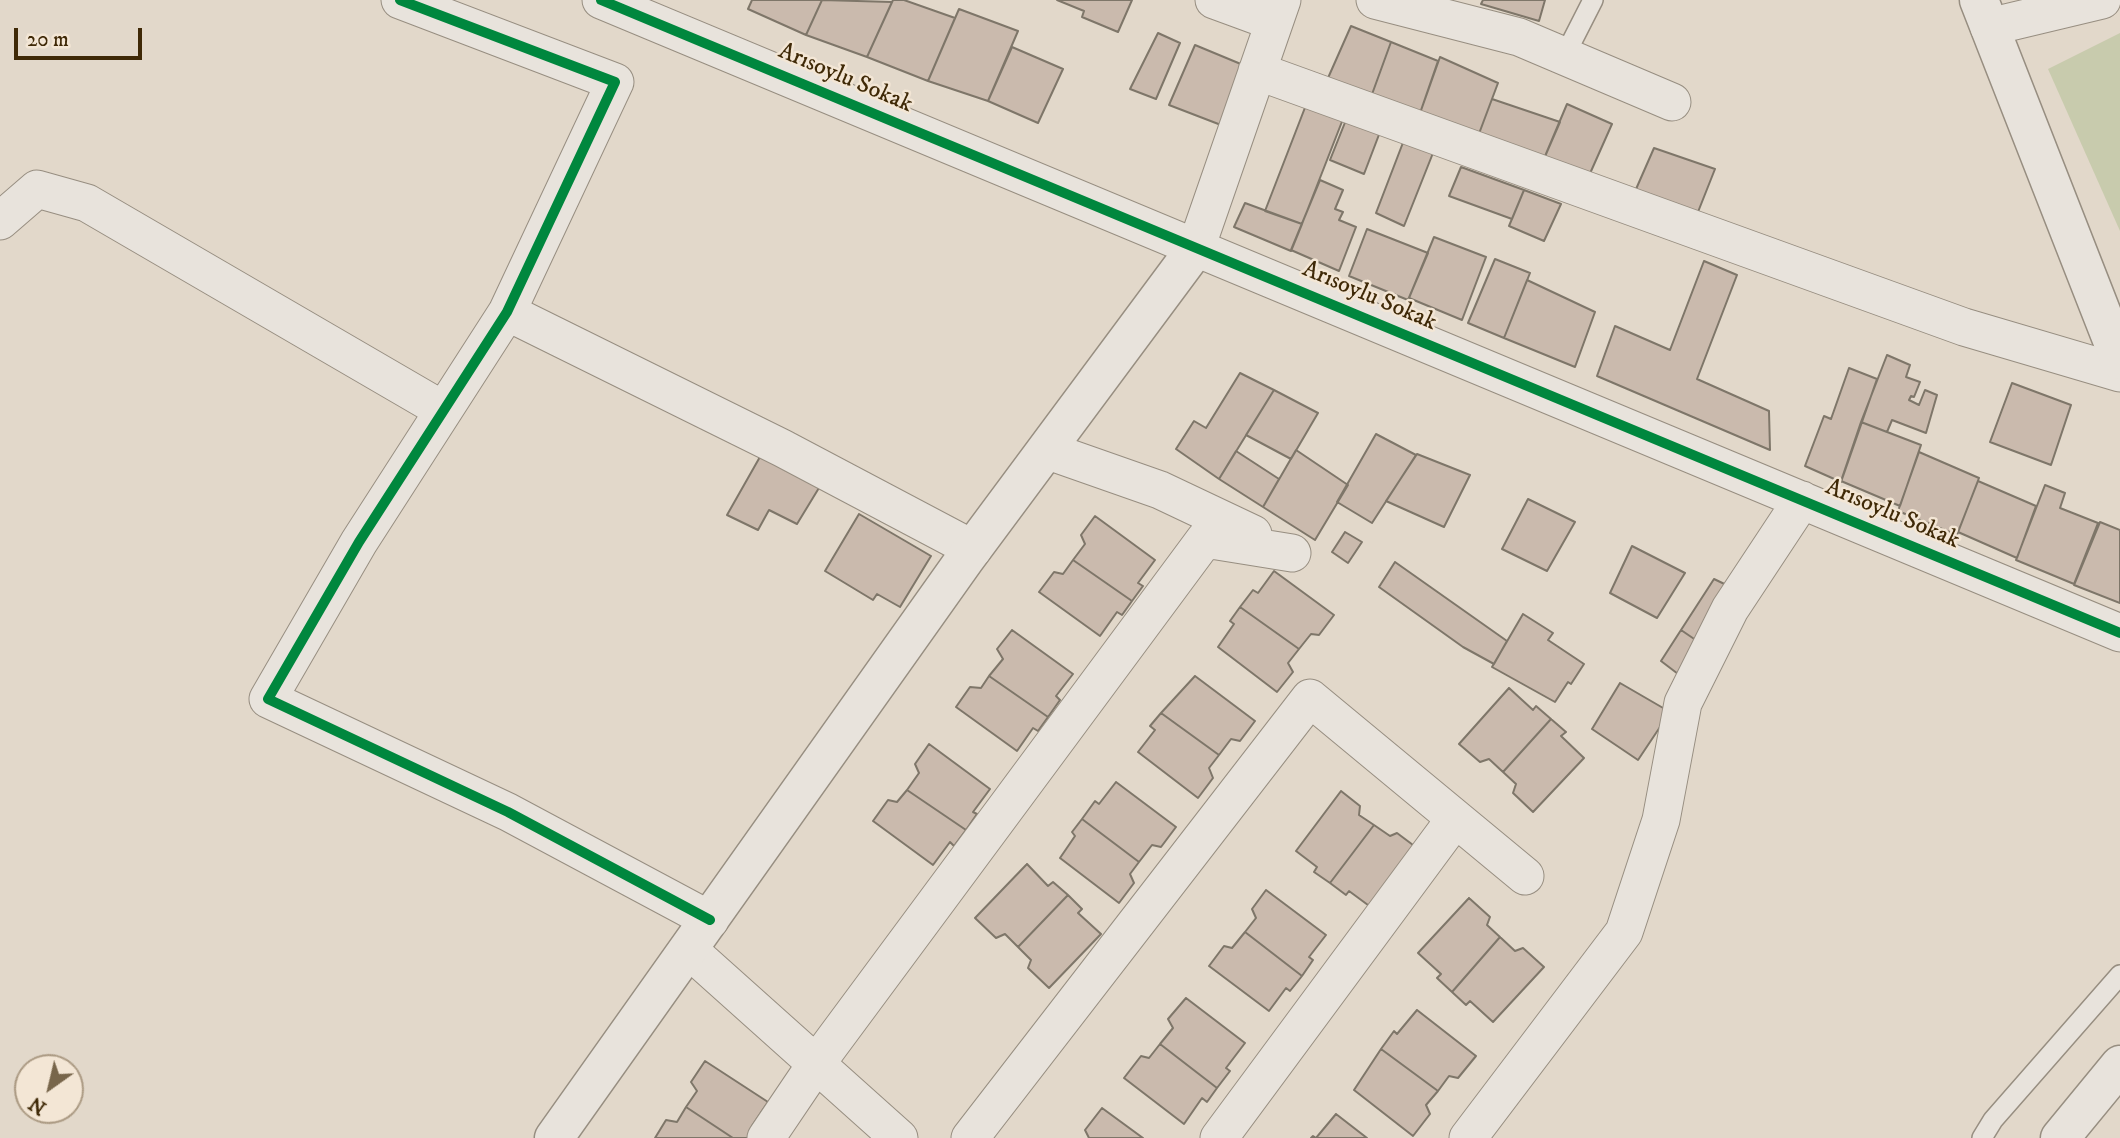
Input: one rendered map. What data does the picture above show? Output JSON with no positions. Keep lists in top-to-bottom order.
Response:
{
  "streets": {
    "street": ["Arısoylu Sokak"]
  },
  "scale_bar": "20 m",
  "north": "bottom left"
}
